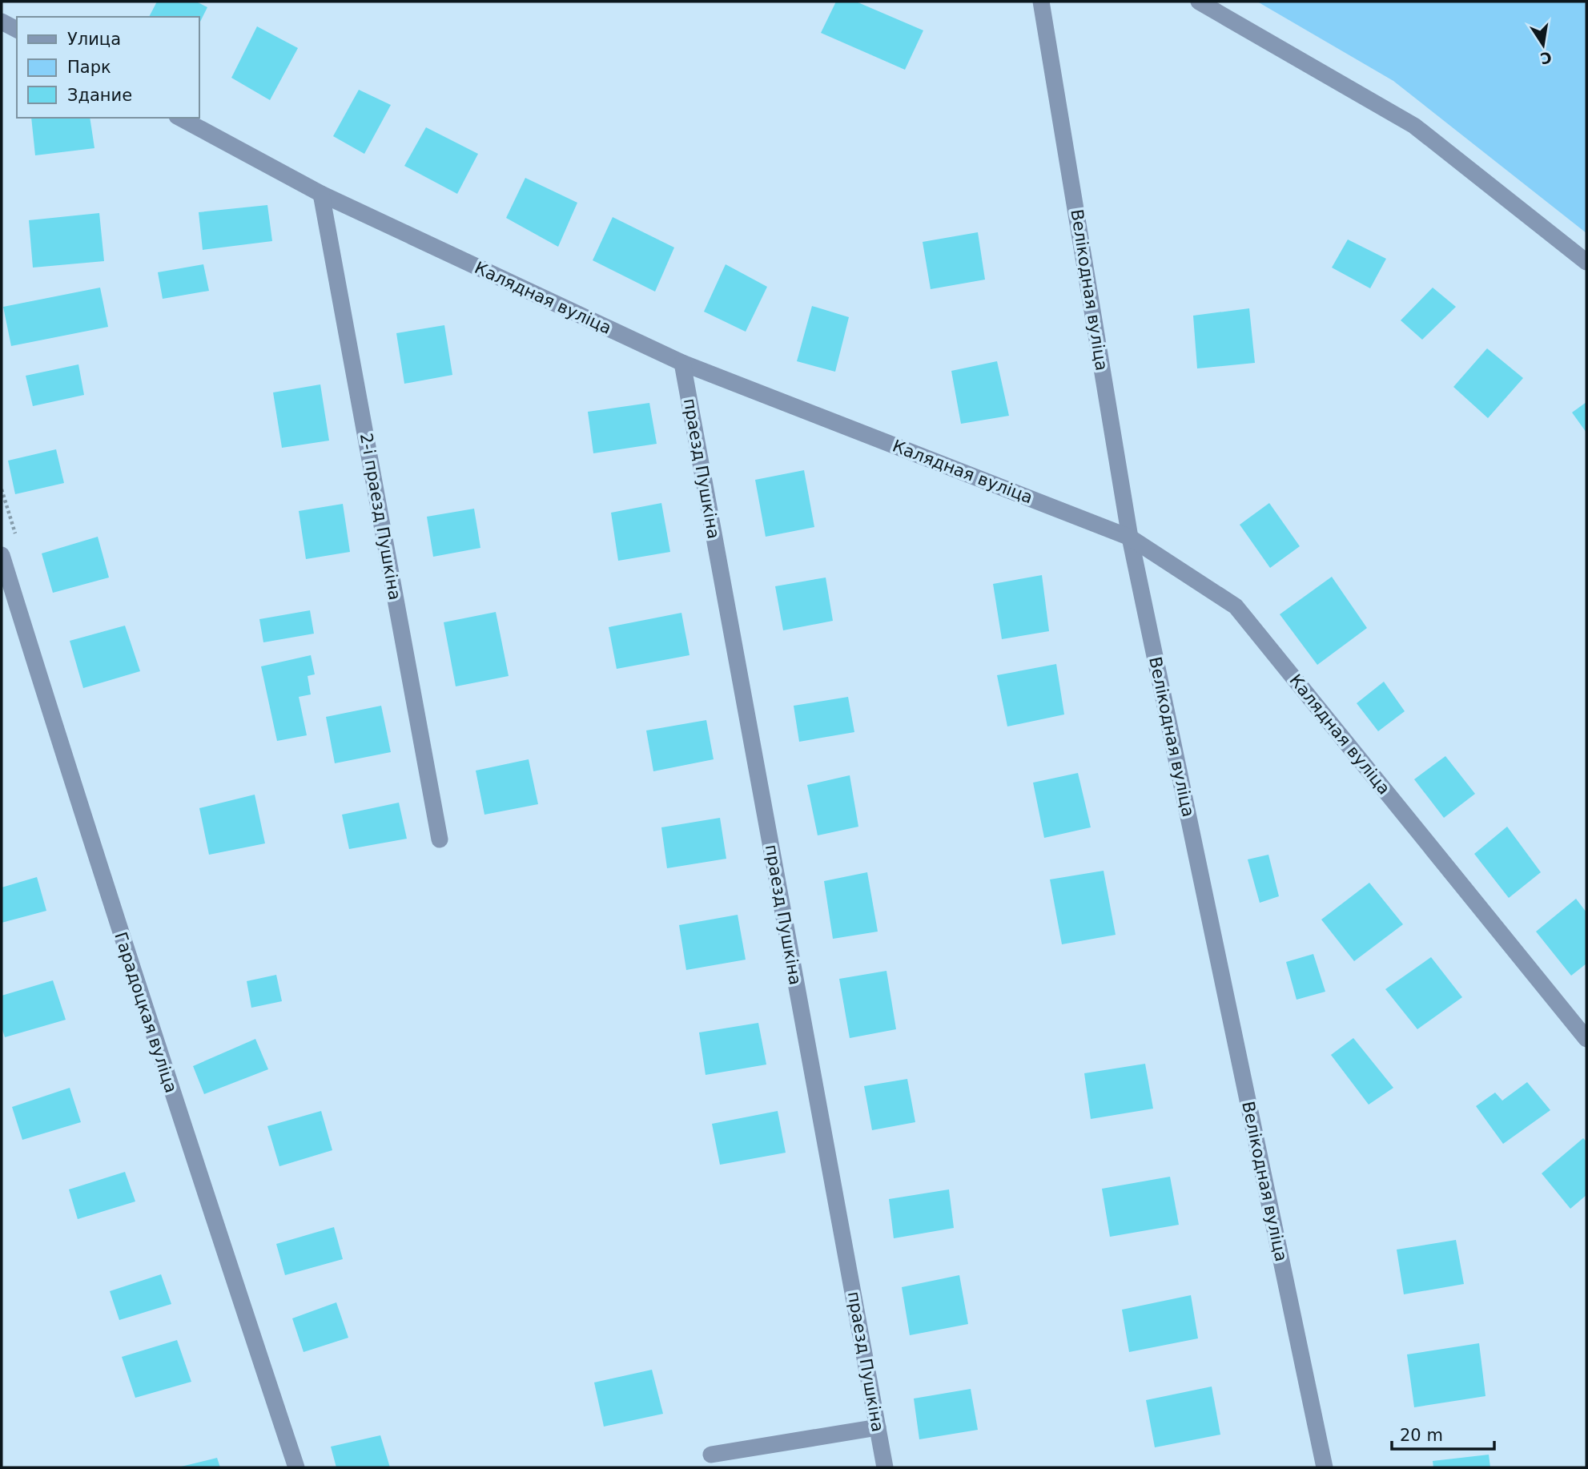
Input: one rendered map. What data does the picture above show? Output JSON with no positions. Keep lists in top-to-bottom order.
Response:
{
  "streets": {
    "street": [
      "Велікодная вуліца",
      "Калядная вуліца",
      "праезд Пушкіна",
      "2-і праезд Пушкіна",
      "Гарадоцкая вуліца"
    ]
  },
  "crossings": [
    ["Велікодная вуліца", "Калядная вуліца"],
    ["Калядная вуліца", "праезд Пушкіна"],
    ["Калядная вуліца", "2-і праезд Пушкіна"]
  ],
  "legend": ["Улица", "Парк", "Здание"],
  "scale_bar": "20 m",
  "north": "bottom"
}
